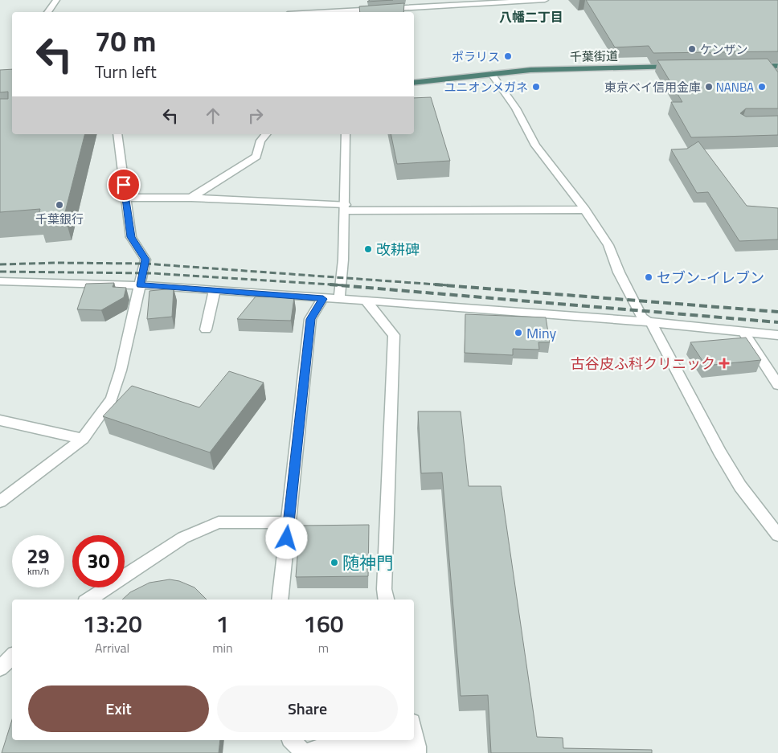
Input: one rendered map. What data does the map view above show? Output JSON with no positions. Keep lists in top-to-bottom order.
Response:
{
  "streets": {
    "highway": ["千葉街道"]
  },
  "districts": ["八幡二丁目"],
  "places": {
    "other": [
      "ケンザン",
      "ポラリス",
      "ユニオンメガネ",
      "東京ベイ信用金庫",
      "NANBA",
      "千葉銀行",
      "改耕碑",
      "セブン-イレブン",
      "Miny",
      "随神門"
    ],
    "health": ["古谷皮ふ科クリニック"]
  },
  "page": {
    "turn": ["70 m", "Turn left"],
    "speed": "29 km/h",
    "limit": "30",
    "eta": [
      "13:20",
      "Arrival",
      "1",
      "min",
      "160",
      "m"
    ],
    "buttons": ["Exit", "Share"]
  }
}
